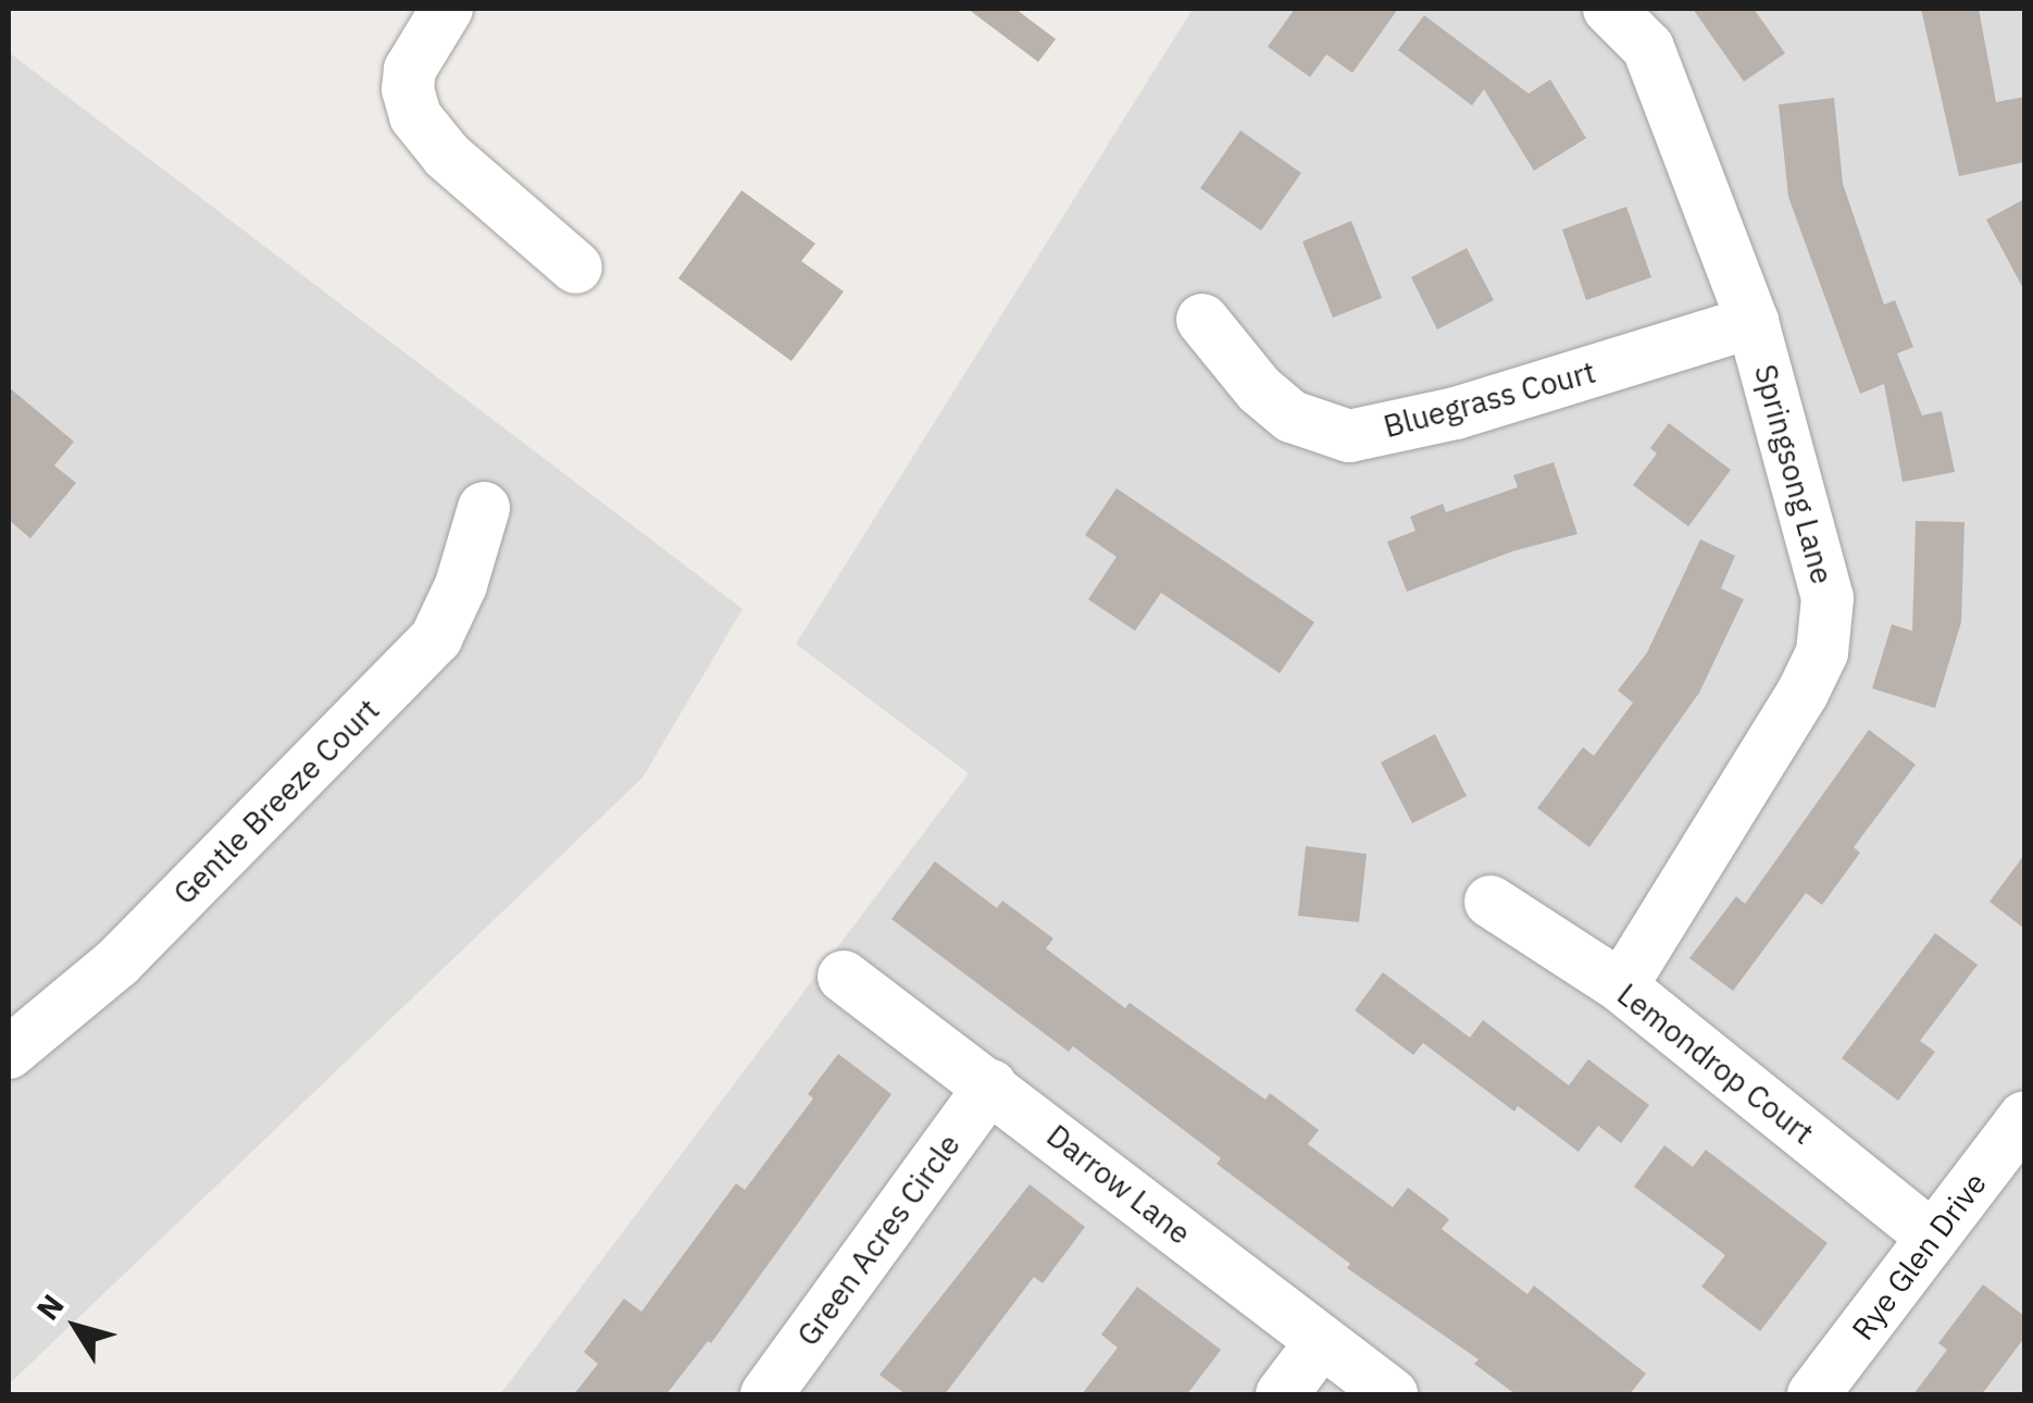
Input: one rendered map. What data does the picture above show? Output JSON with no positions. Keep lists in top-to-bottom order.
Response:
{
  "streets": {
    "street": [
      "Bluegrass Court",
      "Springsong Lane",
      "Gentle Breeze Court",
      "Lemondrop Court",
      "Darrow Lane",
      "Green Acres Circle",
      "Rye Glen Drive"
    ]
  },
  "crossings": [
    ["Bluegrass Court", "Springsong Lane"],
    ["Springsong Lane", "Lemondrop Court"],
    ["Lemondrop Court", "Rye Glen Drive"],
    ["Darrow Lane", "Green Acres Circle"]
  ],
  "north": "top left"
}
